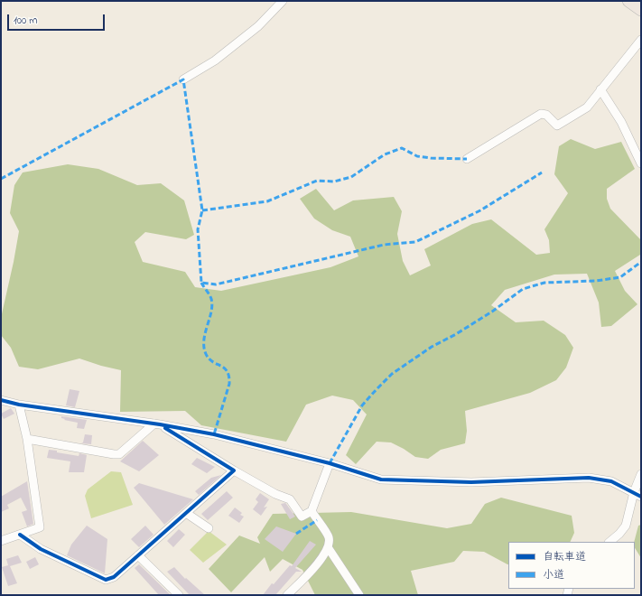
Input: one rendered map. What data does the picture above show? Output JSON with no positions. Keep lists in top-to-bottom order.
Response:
{
  "legend": ["自転車道", "小道"],
  "scale_bar": "100 m"
}
